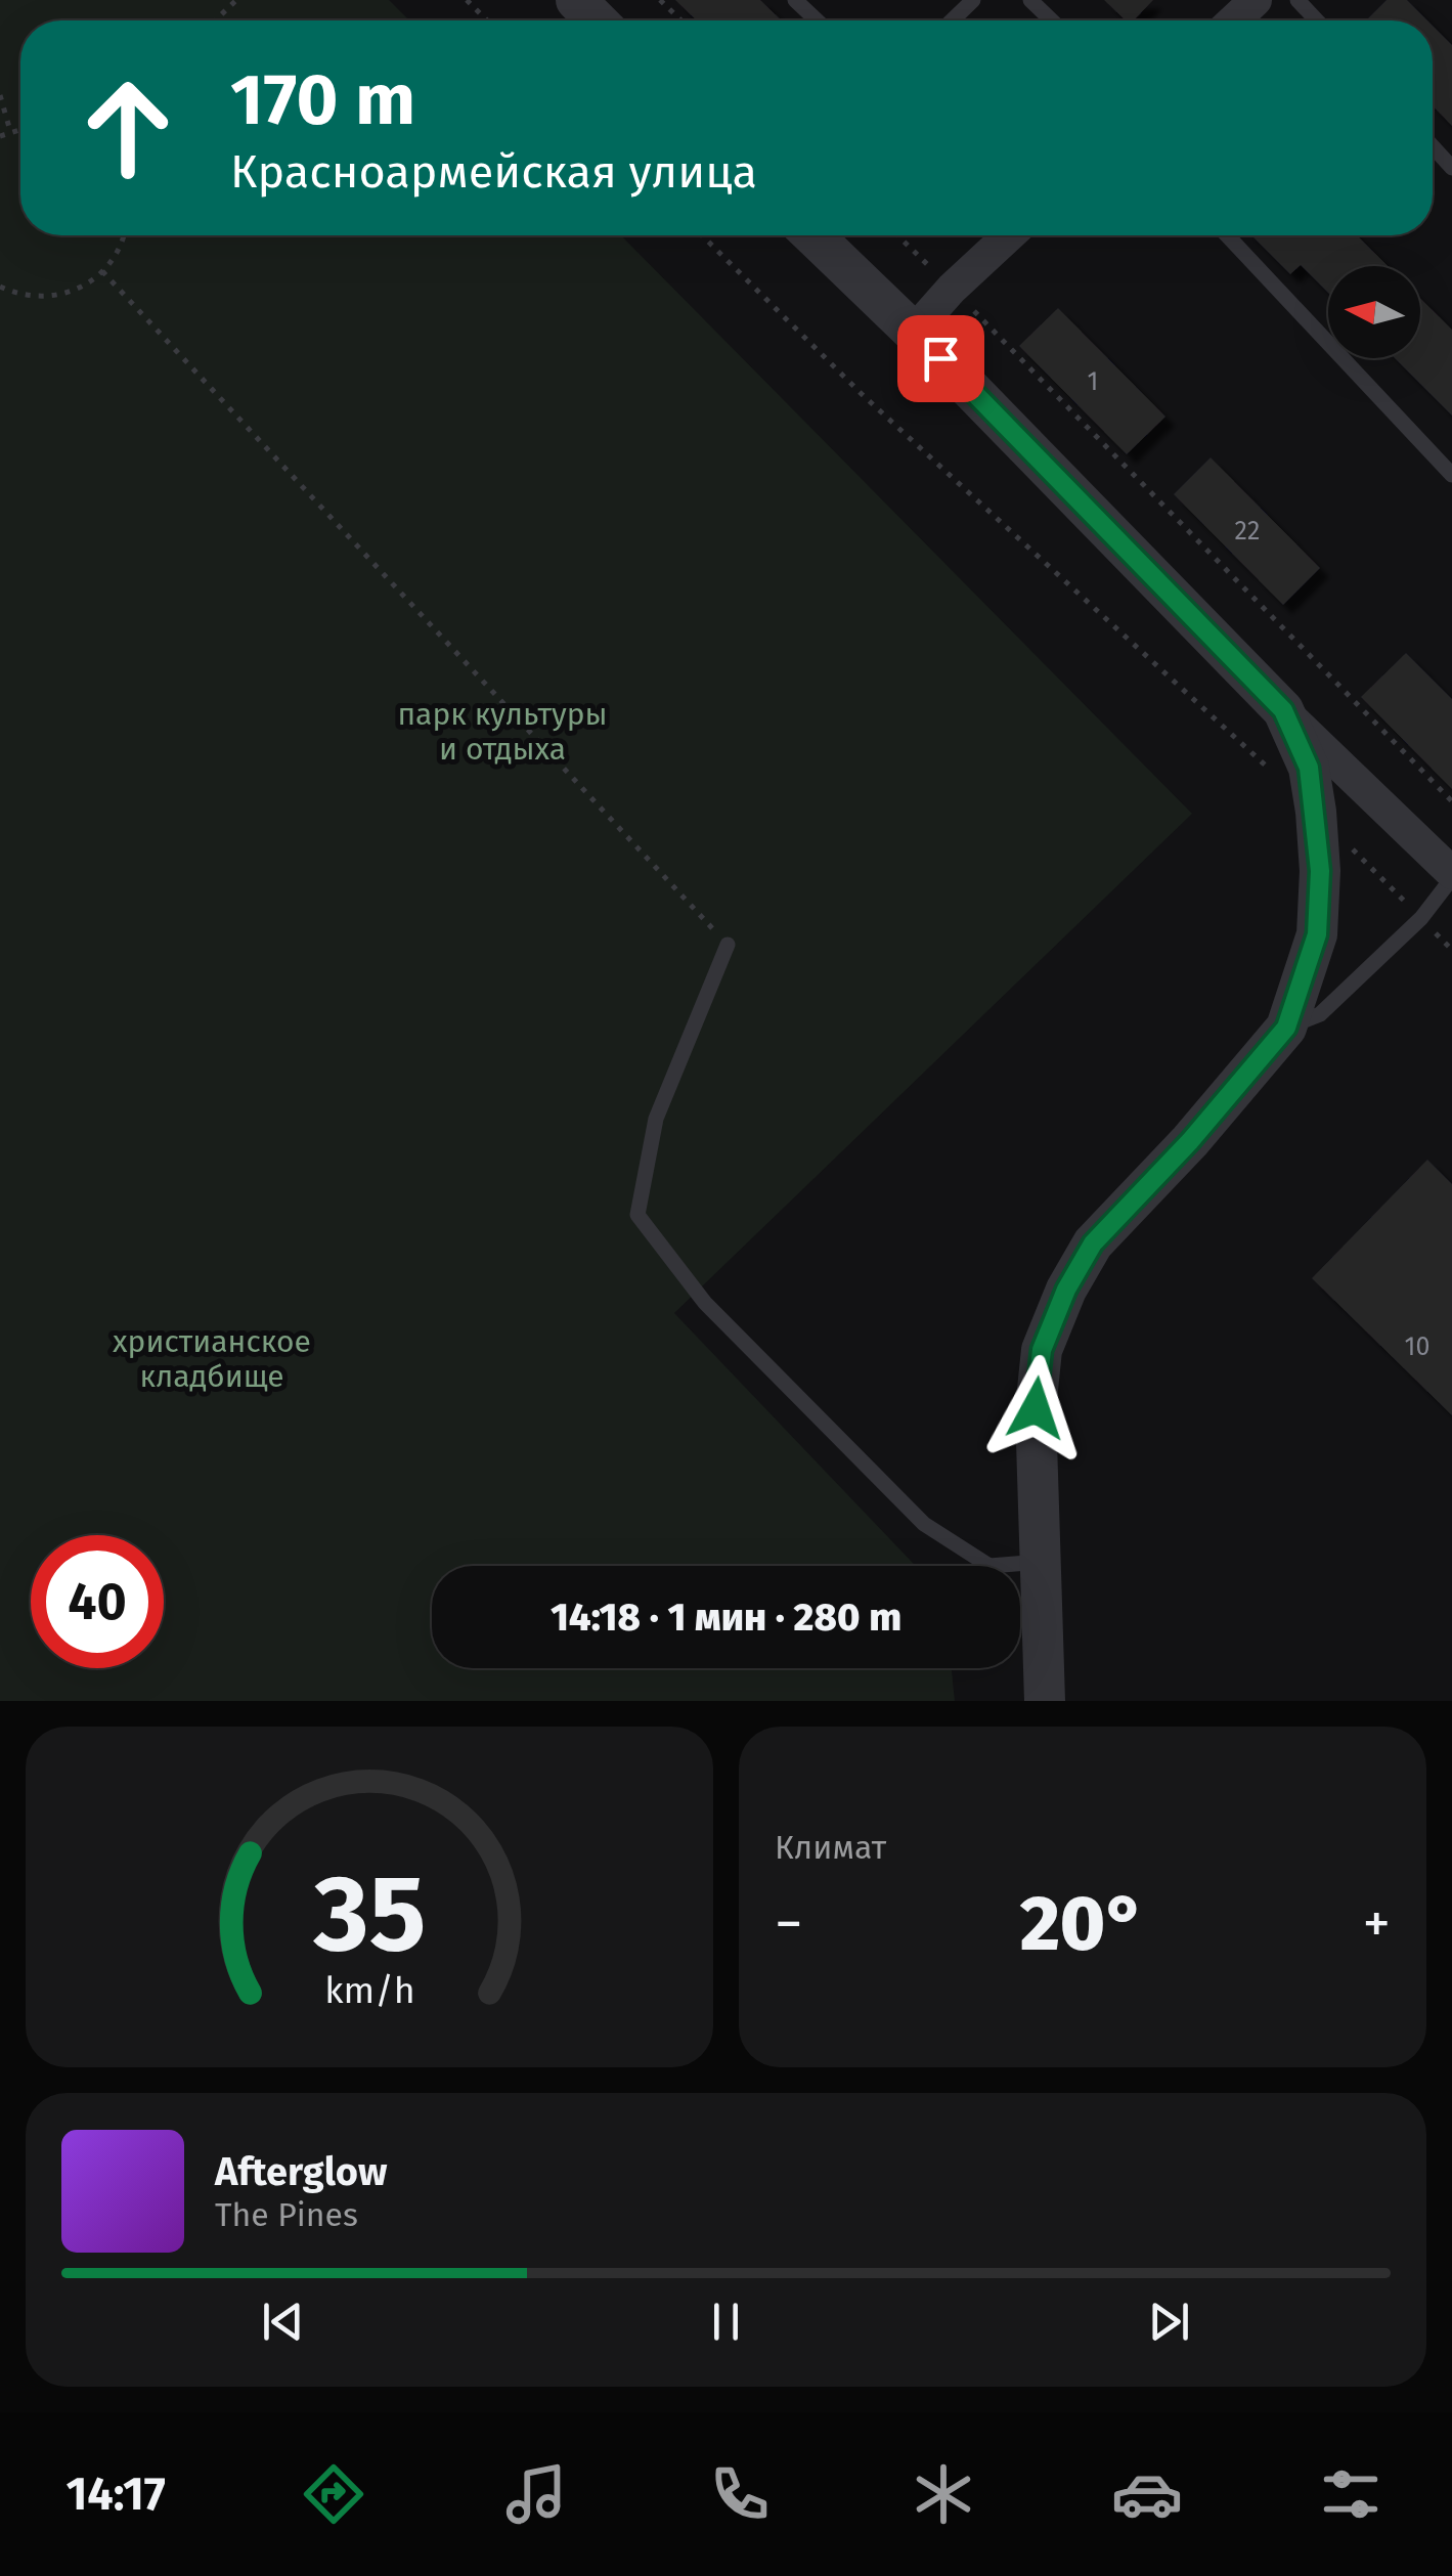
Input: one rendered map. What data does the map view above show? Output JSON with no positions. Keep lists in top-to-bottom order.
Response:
{
  "parks": ["парк культуры и отдыха", "христианское кладбище"],
  "house_numbers": ["1", "22", "10"],
  "north": "left",
  "page": {
    "turn": ["170 m", "Красноармейская улица"],
    "limit": "40",
    "trip": "14:18 · 1 мин · 280 m",
    "tile": "Климат",
    "heat": ["−", "20°", "+"],
    "song": ["Afterglow", "The Pines"],
    "tabs": "14:17",
    "gauge": ["35", "km/h"]
  }
}
